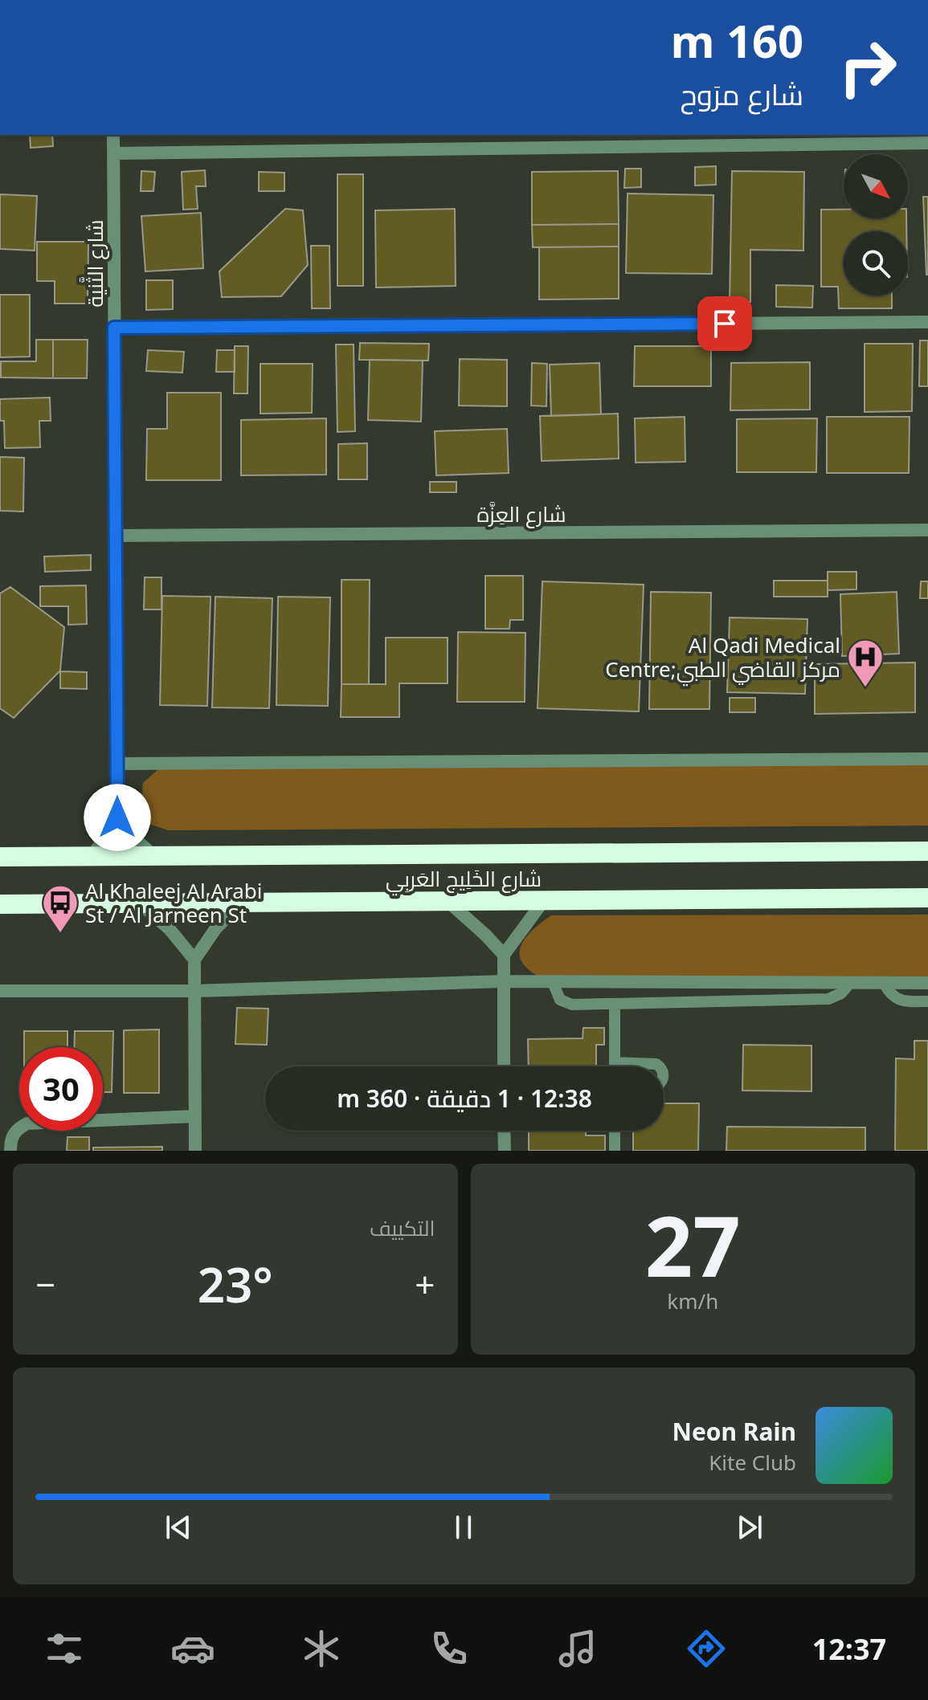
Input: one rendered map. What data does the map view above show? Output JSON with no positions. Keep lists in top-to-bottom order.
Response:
{
  "streets": {
    "highway": ["شارع الخَلِيج العَربِي"],
    "street": ["شارع الثَّنية", "شارع العِزَّة"]
  },
  "crossings": [
    ["شارع الثَّنية", "شارع العِزَّة"]
  ],
  "places": {
    "hospital": ["Al Qadi Medical Centre;مركز القاضي الطبي"],
    "bus stop": ["Al Khaleej Al Arabi St / Al Jarneen St"]
  },
  "north": "bottom right",
  "page": {
    "turn": ["160 m", "شارع مرَوح"],
    "limit": "30",
    "trip": "12:38 · 1 دقيقة · 360 m",
    "tile": [
      ["27", "km/h"],
      "التكييف"
    ],
    "heat": ["−", "23°", "+"],
    "song": ["Neon Rain", "Kite Club"],
    "tabs": "12:37"
  }
}
